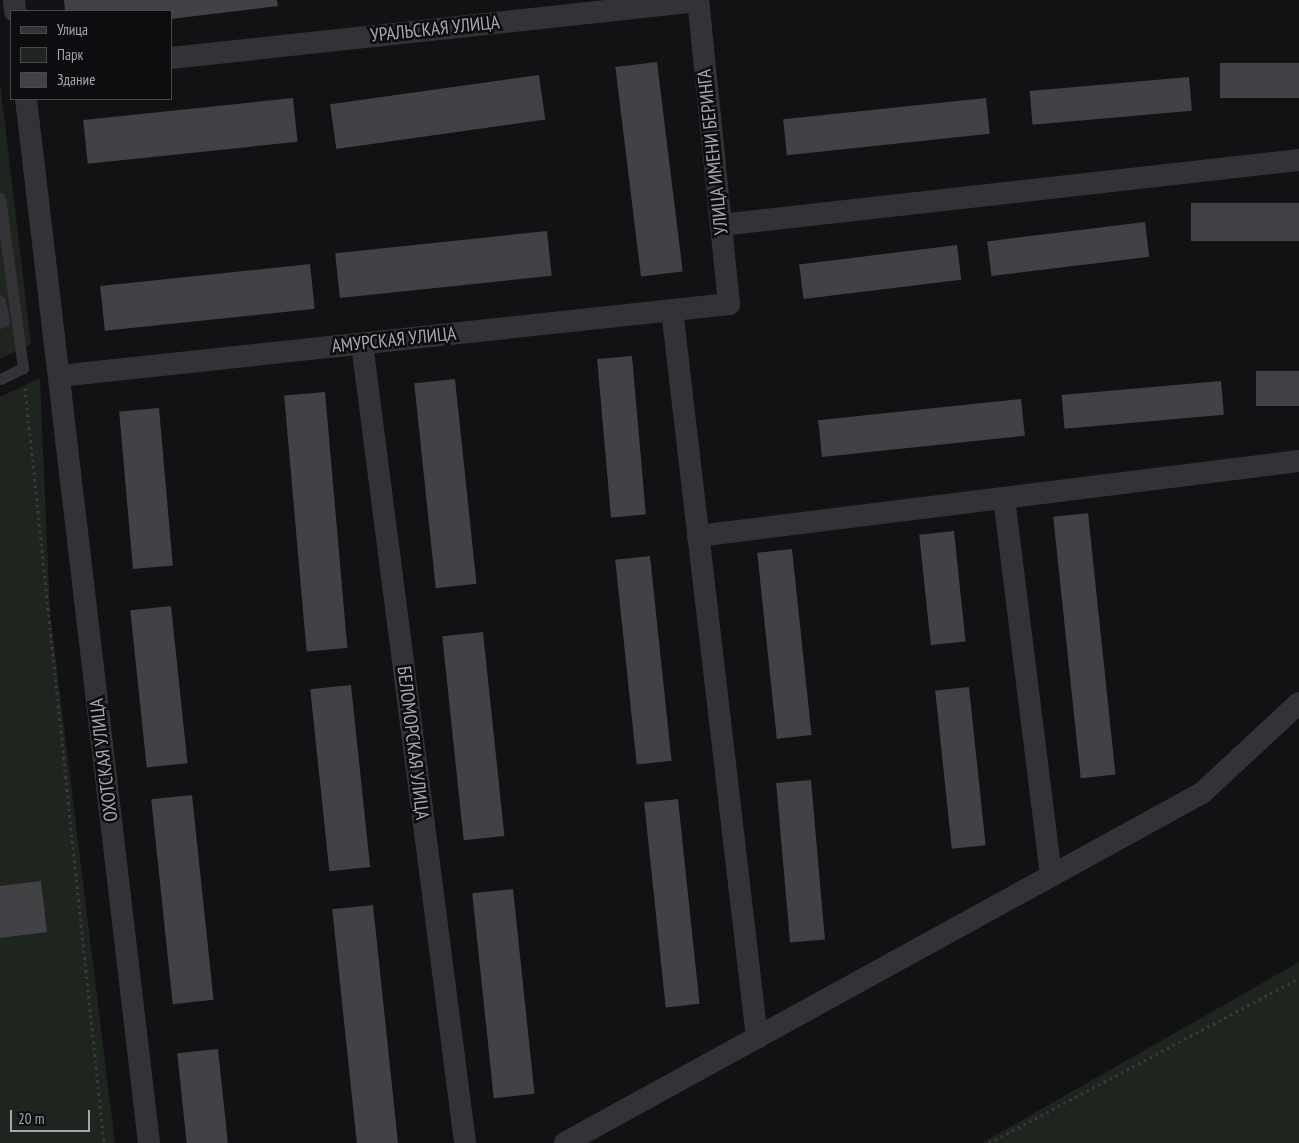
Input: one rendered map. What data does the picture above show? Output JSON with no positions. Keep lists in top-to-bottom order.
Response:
{
  "streets": {
    "street": [
      "УРАЛЬСКАЯ УЛИЦА",
      "УЛИЦА ИМЕНИ БЕРИНГА",
      "АМУРСКАЯ УЛИЦА",
      "БЕЛОМОРСКАЯ УЛИЦА",
      "ОХОТСКАЯ УЛИЦА"
    ]
  },
  "crossings": [
    ["УРАЛЬСКАЯ УЛИЦА", "УЛИЦА ИМЕНИ БЕРИНГА"],
    ["УЛИЦА ИМЕНИ БЕРИНГА", "АМУРСКАЯ УЛИЦА"],
    ["АМУРСКАЯ УЛИЦА", "БЕЛОМОРСКАЯ УЛИЦА"],
    ["АМУРСКАЯ УЛИЦА", "ОХОТСКАЯ УЛИЦА"]
  ],
  "legend": ["Улица", "Парк", "Здание"],
  "scale_bar": "20 m"
}
